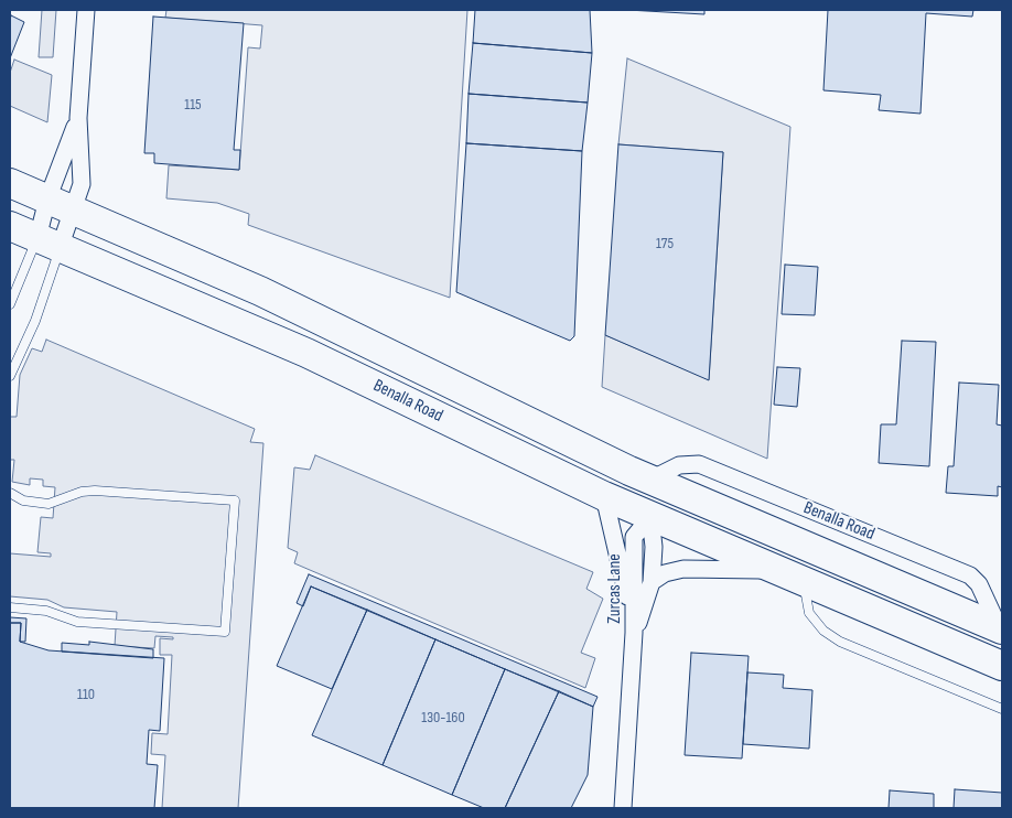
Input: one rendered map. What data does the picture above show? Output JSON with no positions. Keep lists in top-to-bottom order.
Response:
{
  "streets": {
    "highway": ["Benalla Road"],
    "street": ["Zurcas Lane"]
  },
  "crossings": [
    ["Benalla Road", "Zurcas Lane"]
  ],
  "house_numbers": [
    "115",
    "175",
    "110",
    "130-160"
  ]
}
